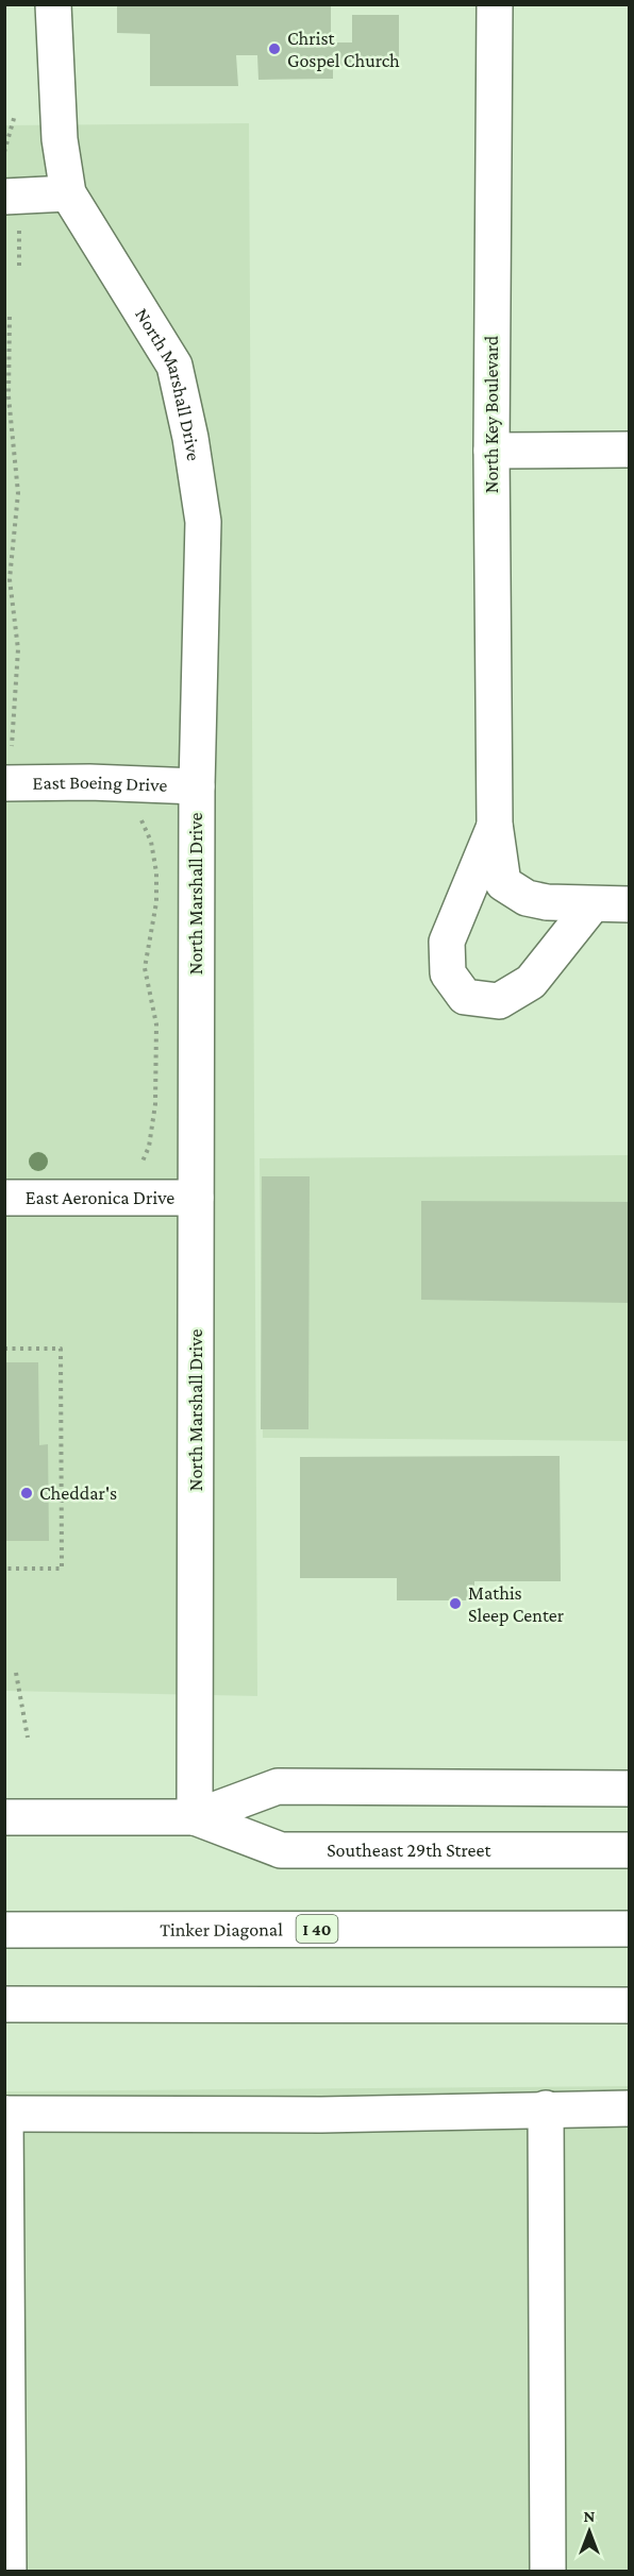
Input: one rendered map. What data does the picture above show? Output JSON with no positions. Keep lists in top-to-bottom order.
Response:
{
  "streets": {
    "main road": [
      "North Marshall Drive",
      "North Key Boulevard",
      "East Boeing Drive",
      "East Aeronica Drive",
      "Southeast 29th Street",
      "Tinker Diagonal",
      "I 40"
    ]
  },
  "crossings": [
    ["North Marshall Drive", "East Boeing Drive"],
    ["North Marshall Drive", "East Aeronica Drive"],
    ["North Marshall Drive", "Southeast 29th Street"]
  ],
  "places": ["Christ Gospel Church", "Cheddar's", "Mathis Sleep Center"],
  "north": "top"
}
